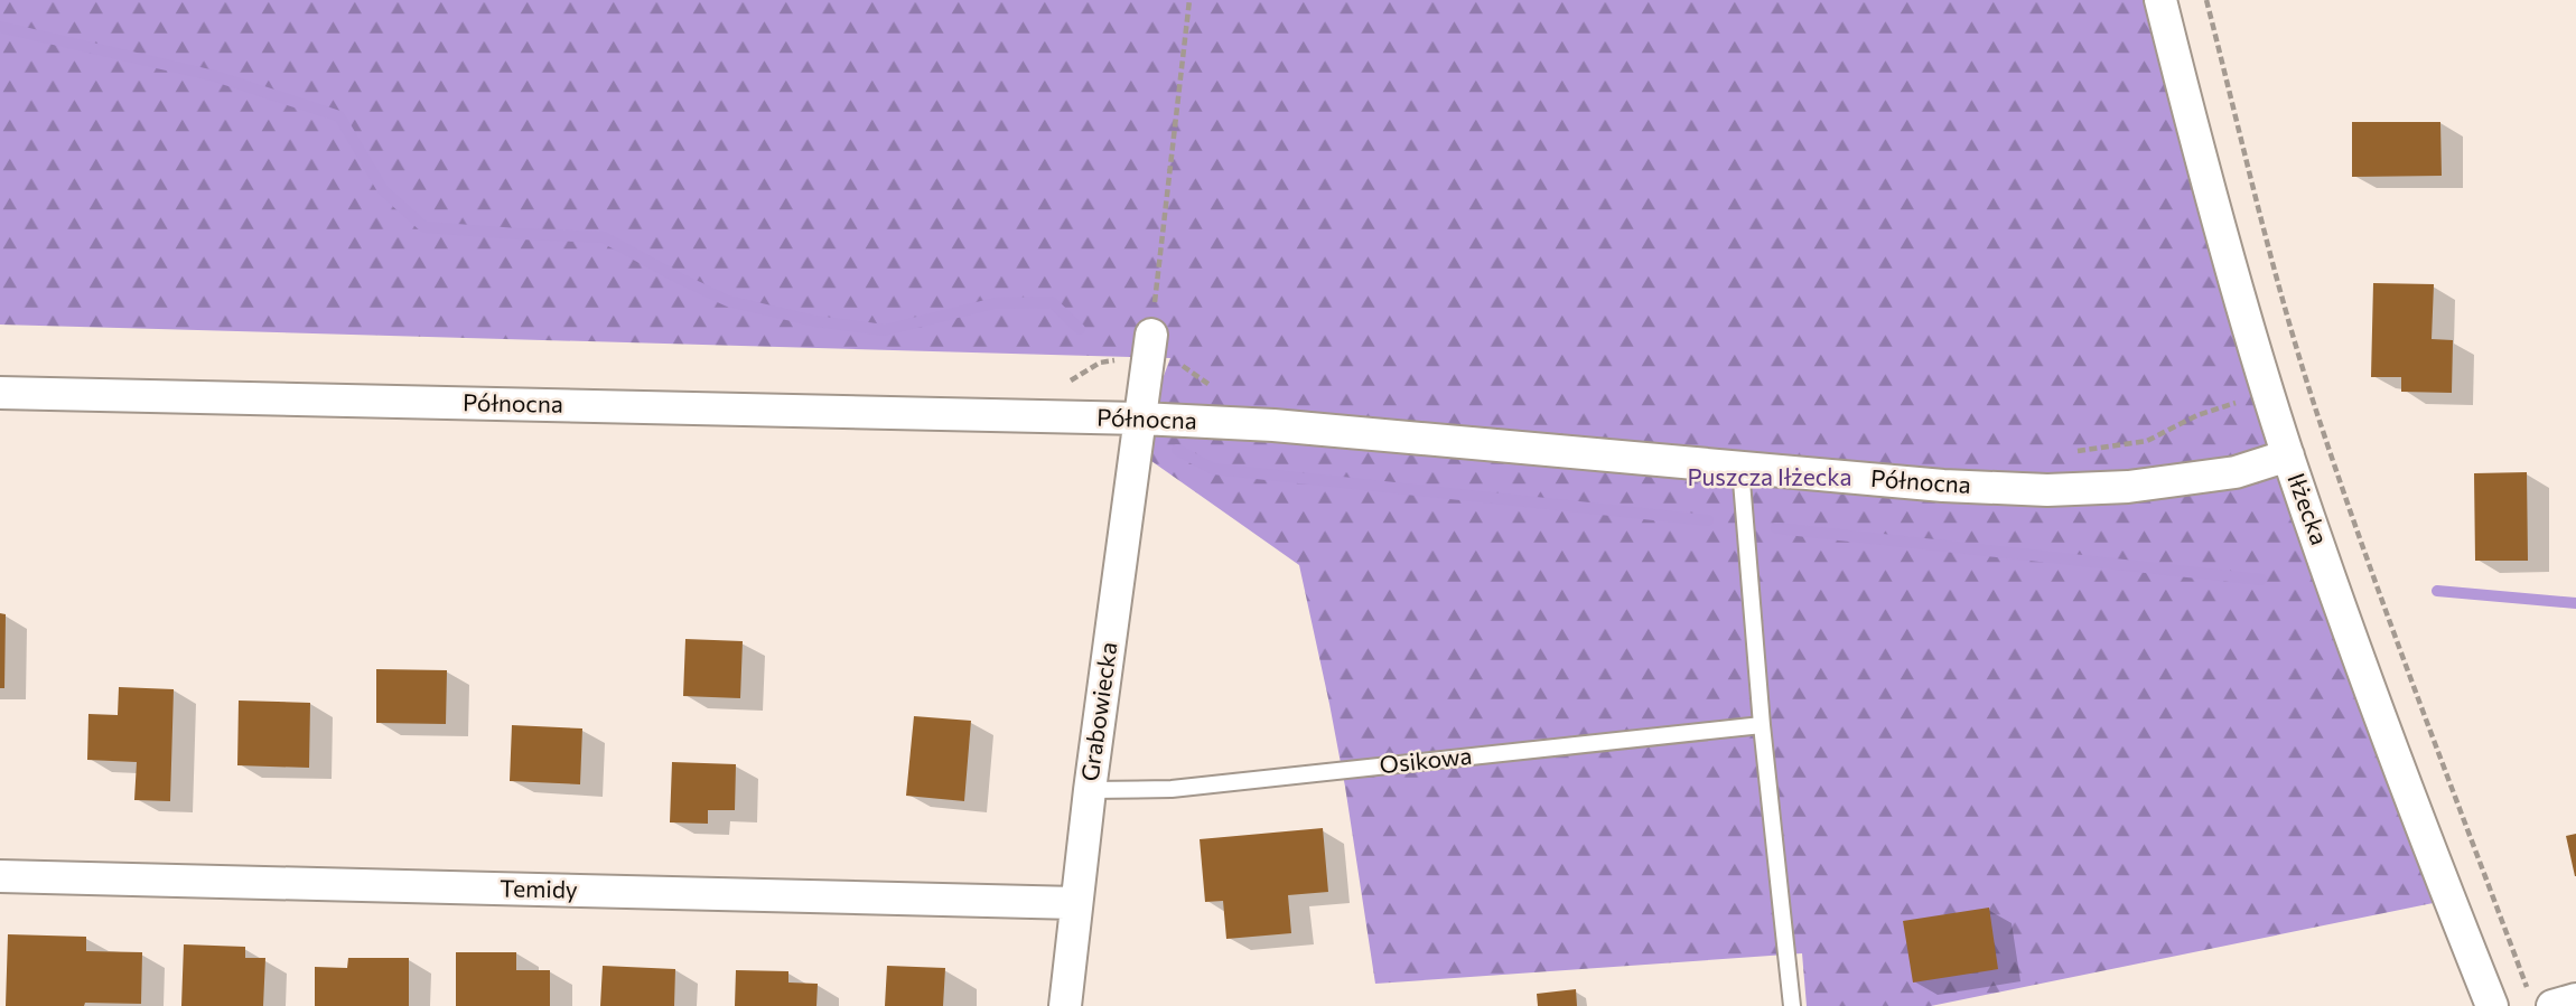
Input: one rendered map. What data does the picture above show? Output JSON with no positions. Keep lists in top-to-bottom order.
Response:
{
  "streets": {
    "street": [
      "Północna",
      "Iłżecka",
      "Grabowiecka",
      "Temidy"
    ],
    "lane": ["Osikowa"]
  },
  "crossings": [
    ["Północna", "Iłżecka"],
    ["Północna", "Grabowiecka"],
    ["Grabowiecka", "Osikowa"],
    ["Grabowiecka", "Temidy"]
  ],
  "parks": ["Puszcza Iłżecka"]
}
